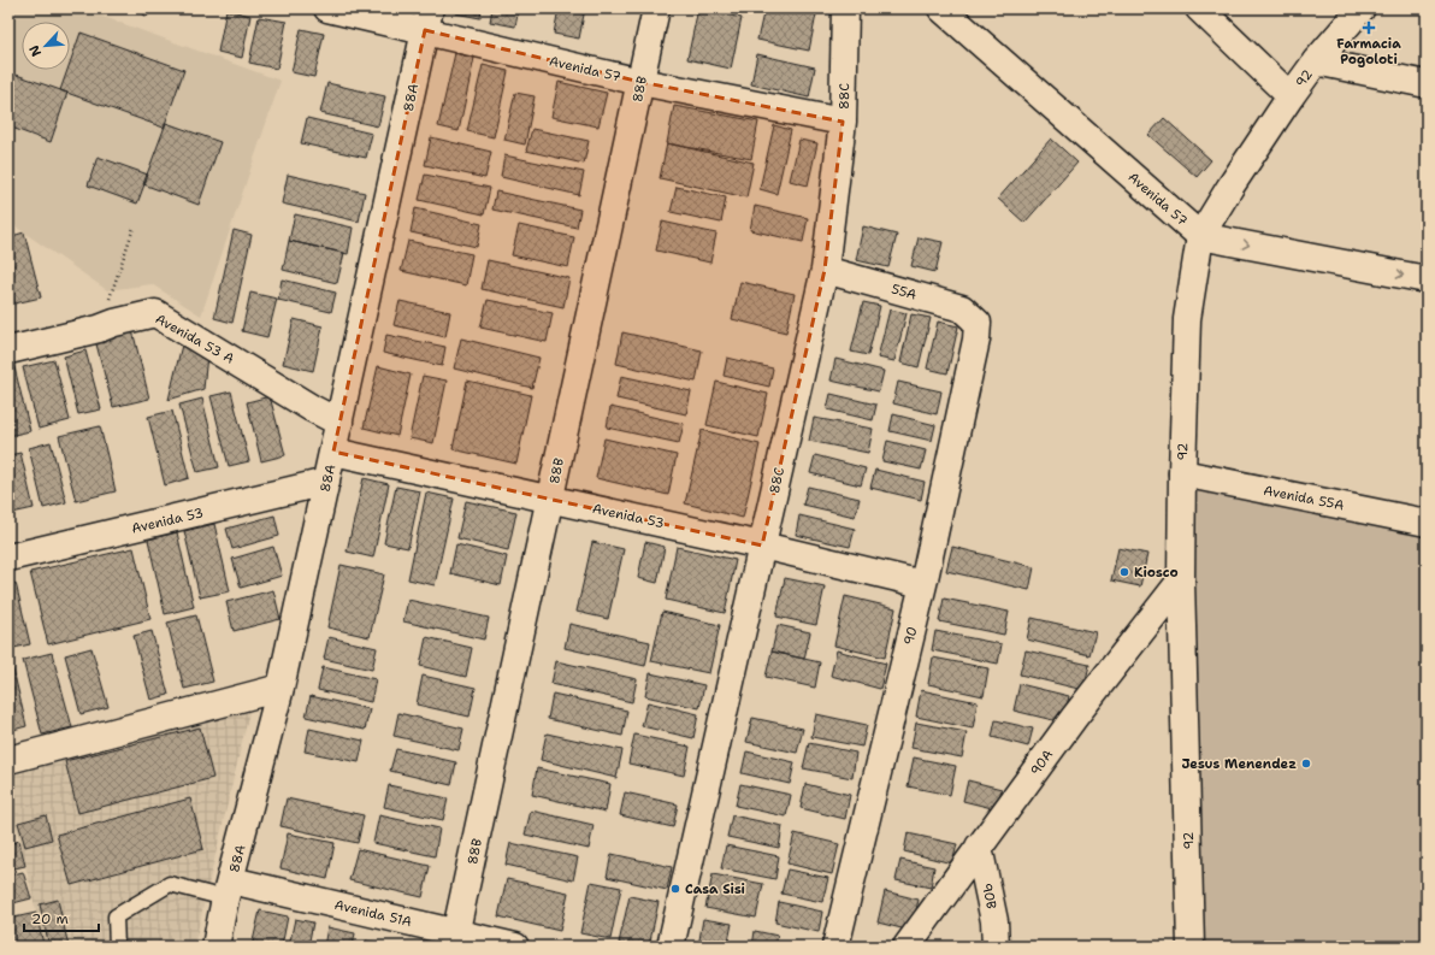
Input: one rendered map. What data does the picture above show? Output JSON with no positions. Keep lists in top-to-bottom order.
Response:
{
  "streets": {
    "street": [
      "Avenida 57",
      "92",
      "88B",
      "88C",
      "88A",
      "55A",
      "Avenida 53 A",
      "Avenida 55A",
      "Avenida 53",
      "90",
      "90A",
      "90B",
      "Avenida 51A"
    ]
  },
  "crossings": [
    ["Avenida 57", "92"],
    ["Avenida 57", "88B"],
    ["Avenida 57", "88C"],
    ["Avenida 57", "88A"],
    ["92", "Avenida 55A"],
    ["92", "90A"],
    ["88B", "Avenida 53"],
    ["88B", "Avenida 51A"],
    ["88C", "55A"],
    ["88C", "Avenida 53"],
    ["88A", "Avenida 53 A"],
    ["88A", "Avenida 53"],
    ["88A", "Avenida 51A"],
    ["55A", "90"],
    ["Avenida 53", "90"],
    ["90A", "90B"]
  ],
  "places": {
    "health": ["Farmacia Pogoloti"],
    "other": ["Kiosco", "Jesus Menendez", "Casa Sisi"]
  },
  "scale_bar": "20 m",
  "north": "bottom left"
}
